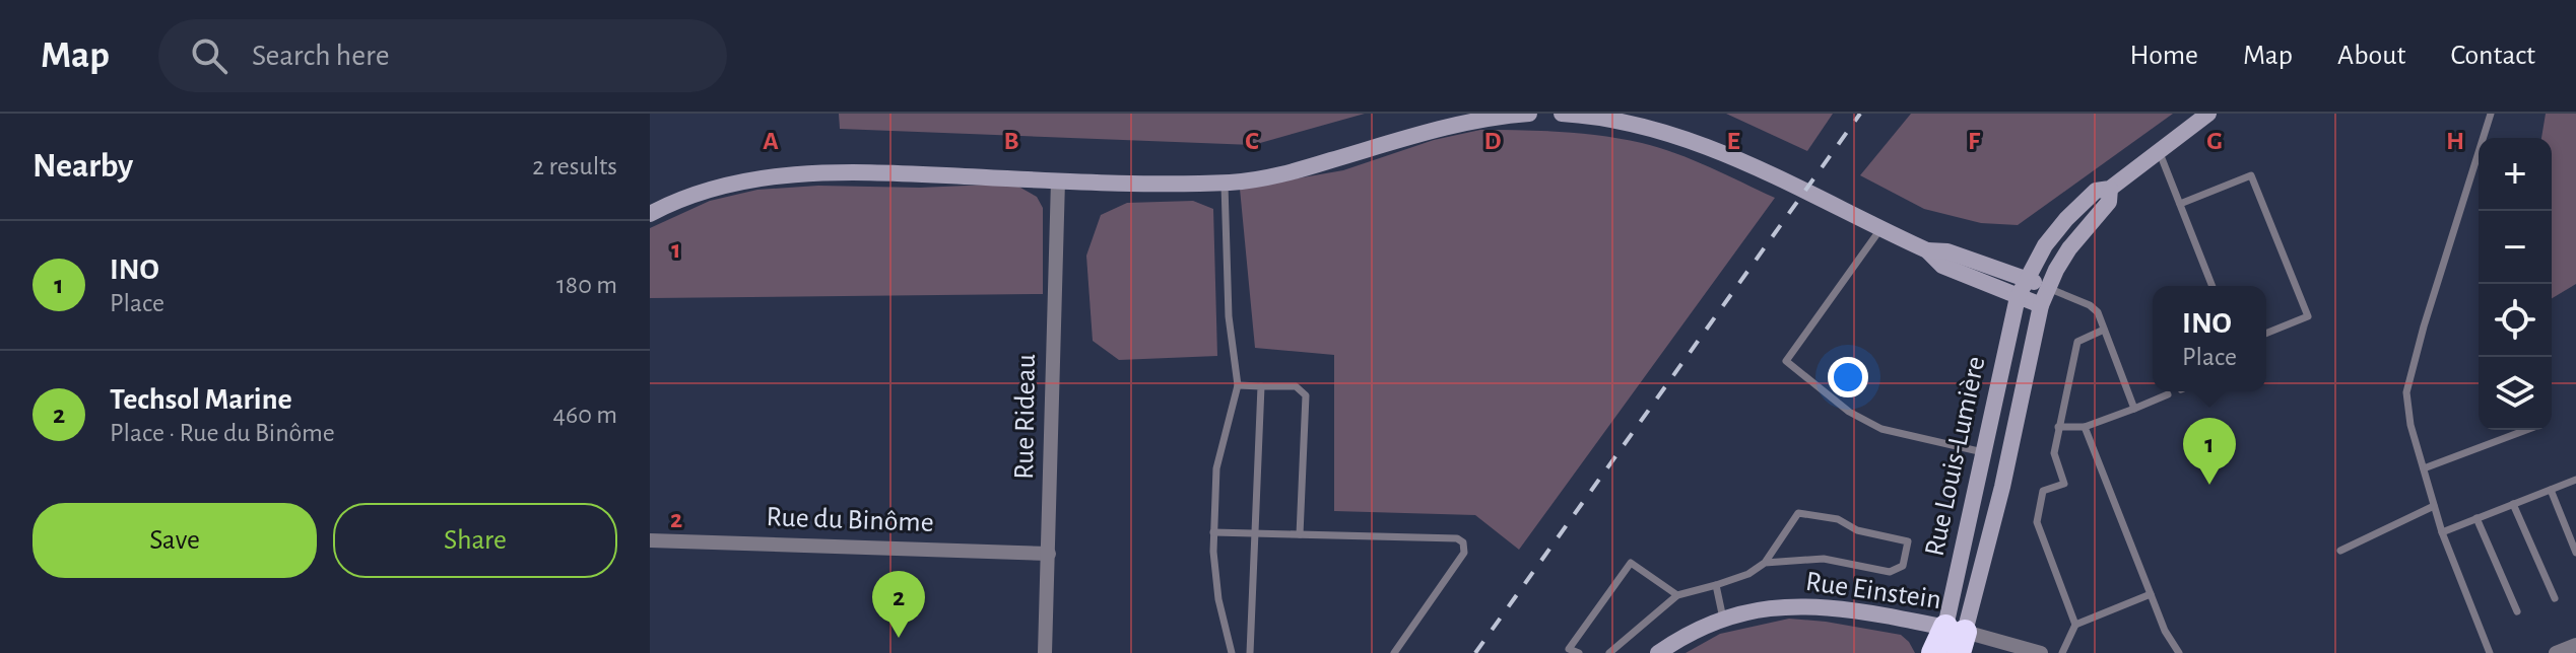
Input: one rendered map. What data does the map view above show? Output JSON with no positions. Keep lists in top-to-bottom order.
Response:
{
  "streets": {
    "street": [
      "Rue Rideau",
      "Rue Louis-Lumière",
      "Rue du Binôme",
      "Rue Einstein"
    ]
  },
  "crossings": [
    ["Rue Rideau", "Rue du Binôme"],
    ["Rue Louis-Lumière", "Rue Einstein"]
  ],
  "page": {
    "header": "Map",
    "search": "Search here",
    "nav": [
      "Home",
      "Map",
      "About",
      "Contact"
    ],
    "heading": ["Nearby", "2 results"],
    "map_buttons": ["+", "−"],
    "list": [
      {
        "mark": "1",
        "name": "INO",
        "note": "Place",
        "value": "180 m"
      },
      {
        "mark": "2",
        "name": "Techsol Marine",
        "note": "Place · Rue du Binôme",
        "value": "460 m"
      }
    ],
    "popup": ["INO", "Place"],
    "pins": ["1", "2"],
    "buttons": ["Save", "Share"]
  },
  "grid": {
    "columns": [
      "A",
      "B",
      "C",
      "D",
      "E",
      "F",
      "G",
      "H"
    ],
    "rows": ["1", "2"]
  }
}
